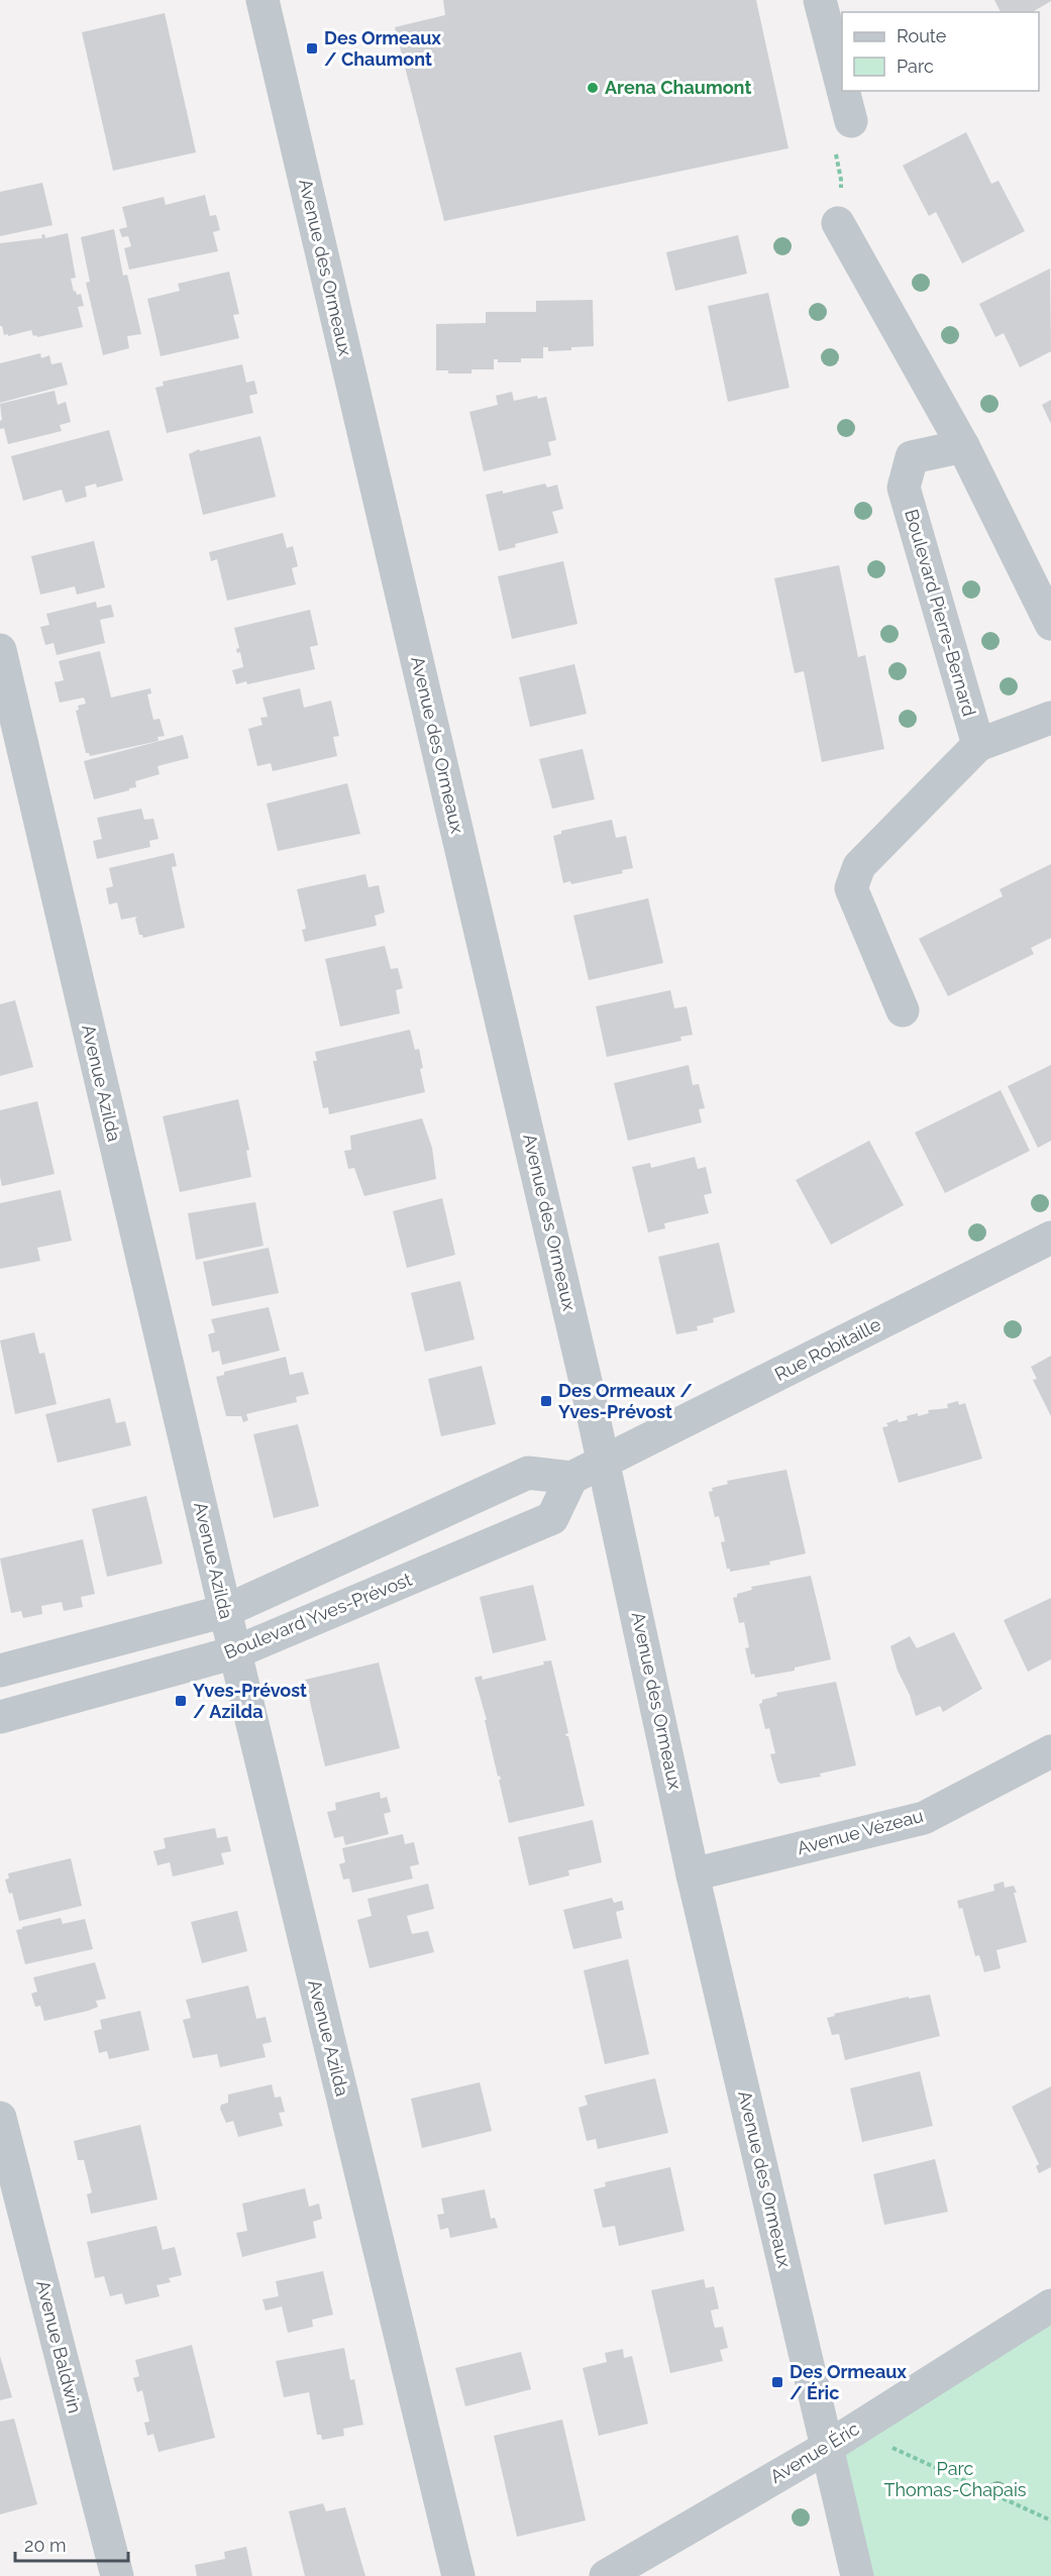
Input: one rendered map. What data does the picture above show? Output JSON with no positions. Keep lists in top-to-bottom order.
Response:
{
  "streets": {
    "street": [
      "Avenue des Ormeaux",
      "Boulevard Pierre-Bernard",
      "Avenue Azilda",
      "Rue Robitaille",
      "Boulevard Yves-Prévost",
      "Avenue Vézeau",
      "Avenue Baldwin",
      "Avenue Éric"
    ]
  },
  "crossings": [
    ["Avenue des Ormeaux", "Rue Robitaille"],
    ["Avenue des Ormeaux", "Avenue Vézeau"],
    ["Avenue des Ormeaux", "Avenue Éric"],
    ["Avenue Azilda", "Boulevard Yves-Prévost"]
  ],
  "parks": ["Parc Thomas-Chapais"],
  "places": {
    "transit": [
      "Des Ormeaux / Chaumont",
      "Des Ormeaux / Yves-Prévost",
      "Yves-Prévost / Azilda",
      "Des Ormeaux / Éric"
    ],
    "other": ["Arena Chaumont"]
  },
  "legend": ["Route", "Parc"],
  "scale_bar": "20 m"
}
